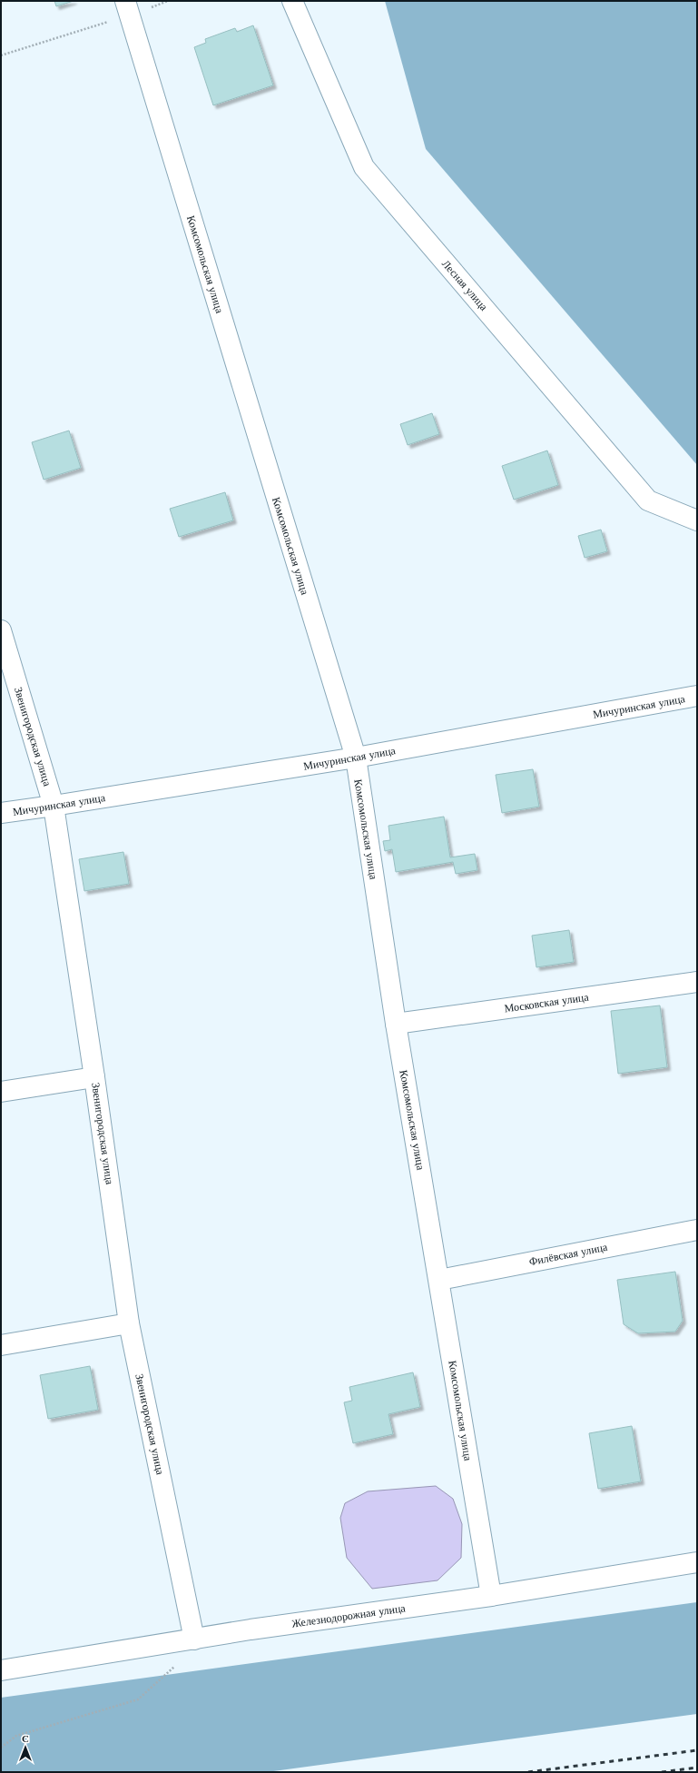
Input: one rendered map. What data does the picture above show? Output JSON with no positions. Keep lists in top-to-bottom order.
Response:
{
  "streets": {
    "street": [
      "Комсомольская улица",
      "Лесная улица",
      "Мичуринская улица",
      "Звенигородская улица",
      "Московская улица",
      "Филёвская улица",
      "Железнодорожная улица"
    ]
  },
  "crossings": [
    ["Комсомольская улица", "Мичуринская улица"],
    ["Комсомольская улица", "Московская улица"],
    ["Комсомольская улица", "Филёвская улица"],
    ["Комсомольская улица", "Железнодорожная улица"],
    ["Мичуринская улица", "Звенигородская улица"],
    ["Звенигородская улица", "Железнодорожная улица"]
  ],
  "north": "top"
}
